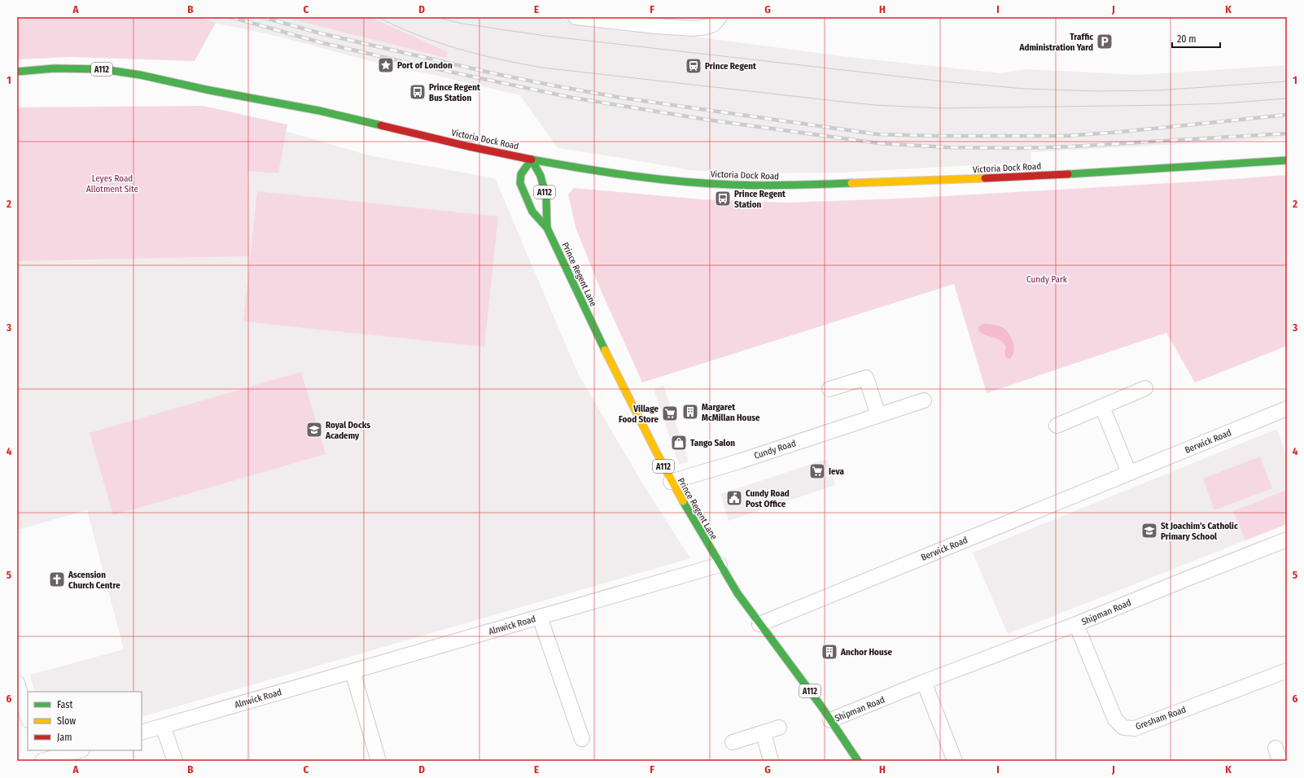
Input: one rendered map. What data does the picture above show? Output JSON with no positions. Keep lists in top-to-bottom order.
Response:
{
  "streets": {
    "main road": ["A112", "Victoria Dock Road", "Prince Regent Lane"],
    "street": [
      "Berwick Road",
      "Cundy Road",
      "Shipman Road",
      "Alnwick Road",
      "Gresham Road"
    ]
  },
  "crossings": [
    ["Victoria Dock Road", "Prince Regent Lane"],
    ["Prince Regent Lane", "Berwick Road"],
    ["Prince Regent Lane", "Cundy Road"],
    ["Prince Regent Lane", "Shipman Road"],
    ["Prince Regent Lane", "Alnwick Road"],
    ["Shipman Road", "Gresham Road"]
  ],
  "parks": ["Leyes Road Allotment Site", "Cundy Park"],
  "places": {
    "parking": ["Traffic Administration Yard"],
    "place": ["Port of London"],
    "station": ["Prince Regent"],
    "bus stop": ["Prince Regent Bus Station", "Prince Regent Station"],
    "building": ["Margaret McMillan House", "Anchor House"],
    "supermarket": ["Village Food Store", "Ieva"],
    "school or university": ["Royal Docks Academy", "St Joachim's Catholic Primary School"],
    "shop": ["Tango Salon"],
    "public building": ["Cundy Road Post Office"],
    "church": ["Ascension Church Centre"]
  },
  "legend": ["Fast", "Slow", "Jam"],
  "scale_bar": "20 m",
  "grid": {
    "columns": [
      "A",
      "B",
      "C",
      "D",
      "E",
      "F",
      "G",
      "H",
      "I",
      "J",
      "K"
    ],
    "rows": [
      "1",
      "2",
      "3",
      "4",
      "5",
      "6"
    ]
  }
}
